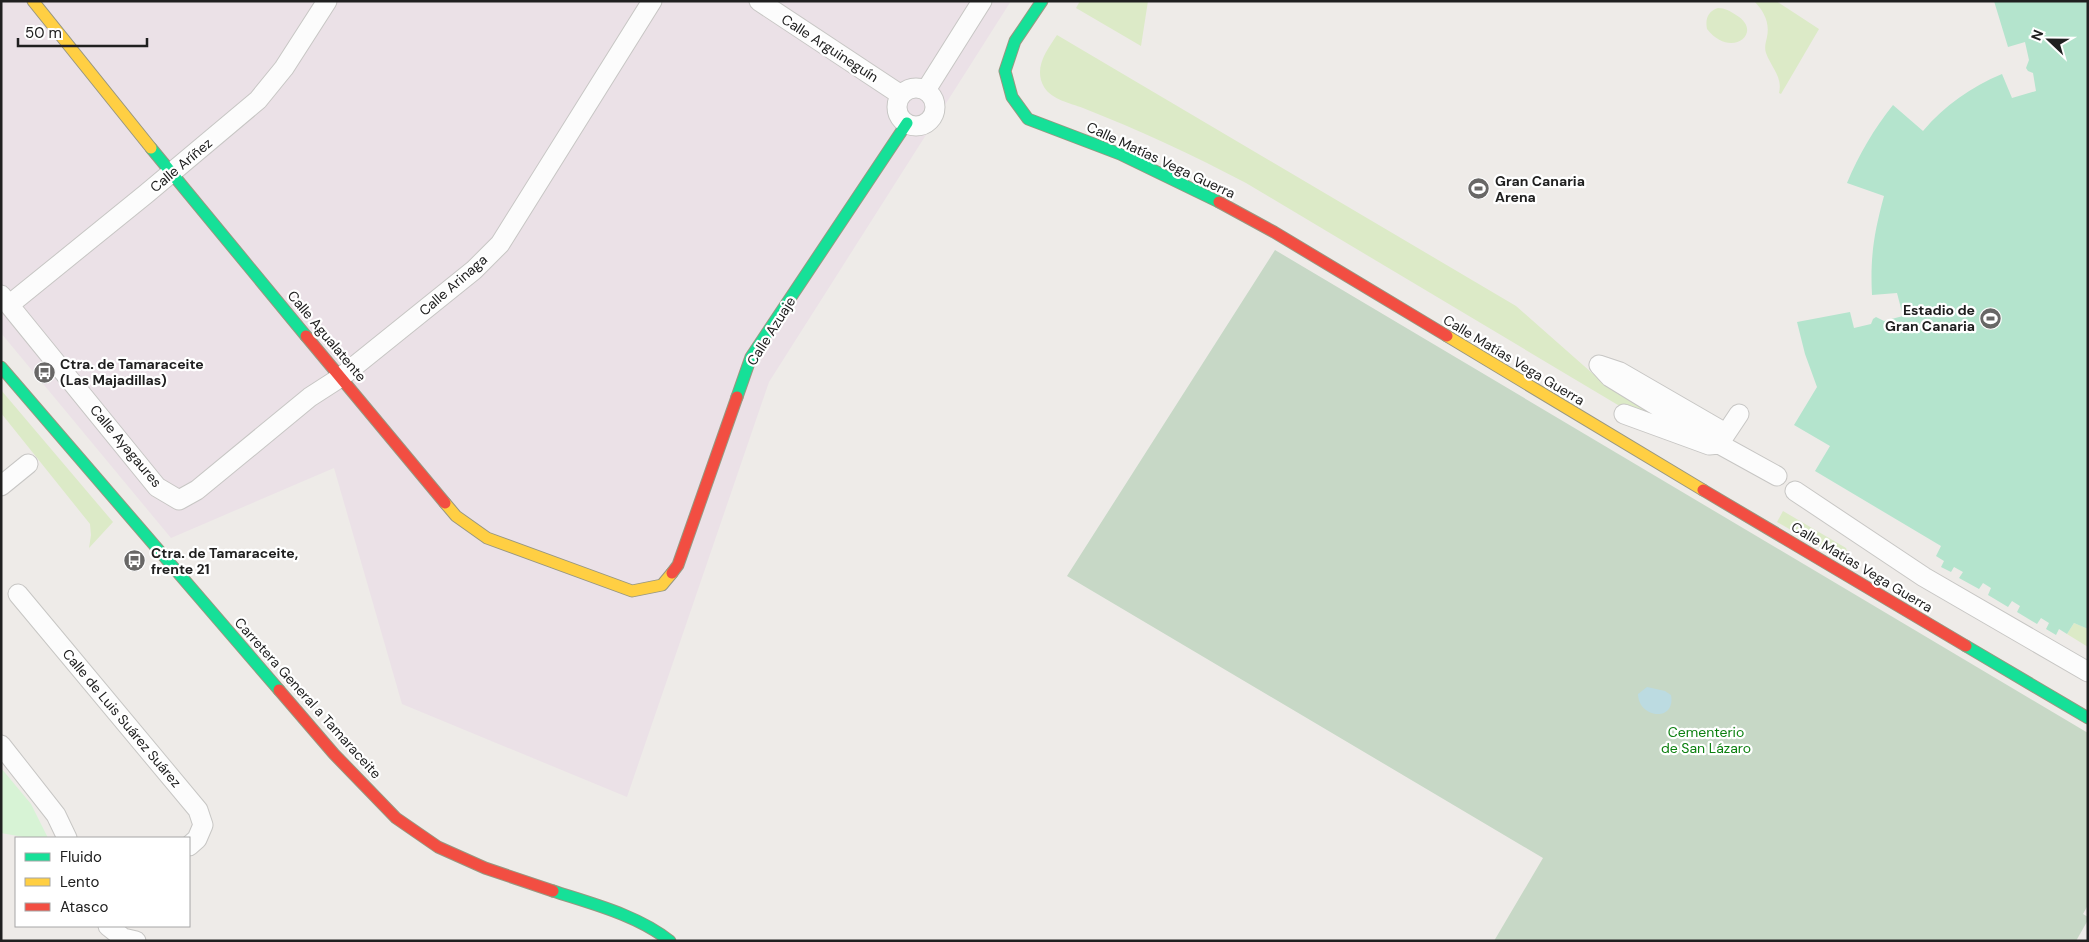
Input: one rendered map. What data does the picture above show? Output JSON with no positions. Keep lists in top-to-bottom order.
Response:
{
  "streets": {
    "street": [
      "Calle Arguineguín",
      "Calle Matías Vega Guerra",
      "Calle Aríñez",
      "Calle Arinaga",
      "Calle Azuaje",
      "Calle Agualatente",
      "Calle Ayagaures",
      "Carretera General a Tamaraceite",
      "Calle de Luis Suárez Suárez"
    ]
  },
  "crossings": [
    ["Calle Arguineguín", "Calle Azuaje"],
    ["Calle Aríñez", "Calle Agualatente"],
    ["Calle Aríñez", "Calle Ayagaures"],
    ["Calle Arinaga", "Calle Agualatente"],
    ["Calle Arinaga", "Calle Ayagaures"],
    ["Calle Azuaje", "Calle Agualatente"]
  ],
  "parks": ["Cementerio de San Lázaro"],
  "places": {
    "sports": ["Gran Canaria Arena", "Estadio de Gran Canaria"],
    "bus stop": ["Ctra. de Tamaraceite (Las Majadillas)", "Ctra. de Tamaraceite, frente 21"]
  },
  "legend": ["Fluido", "Lento", "Atasco"],
  "scale_bar": "50 m",
  "north": "left"
}
